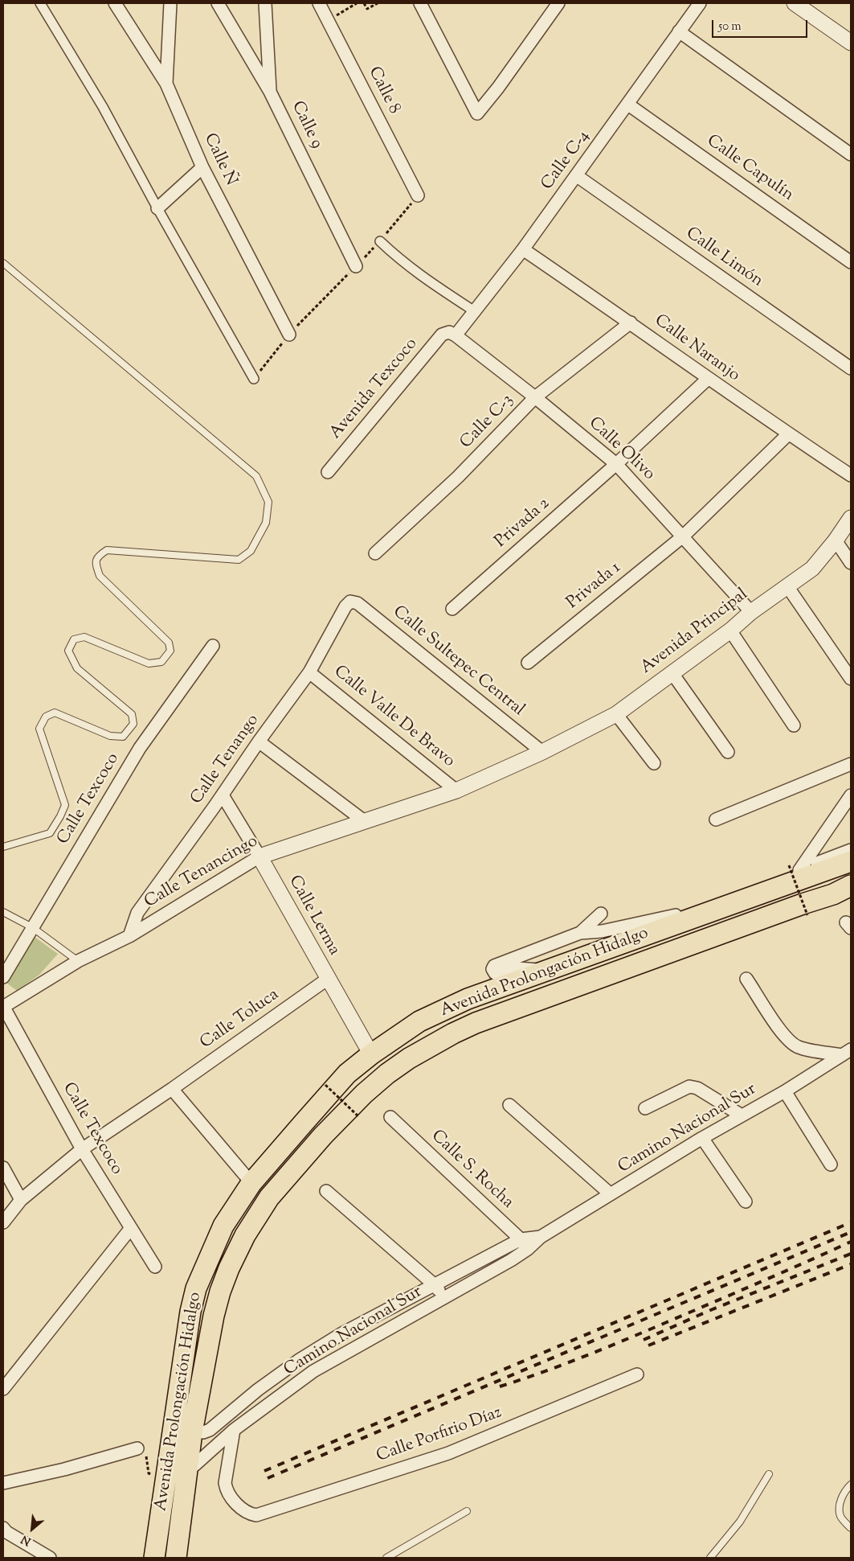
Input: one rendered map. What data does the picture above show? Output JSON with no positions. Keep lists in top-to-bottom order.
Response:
{
  "streets": {
    "highway": ["Avenida Prolongación Hidalgo"],
    "street": [
      "Calle 8",
      "Calle 9",
      "Calle Ñ",
      "Calle C-4",
      "Calle Capulín",
      "Calle Limón",
      "Calle Naranjo",
      "Avenida Texcoco",
      "Calle C-3",
      "Calle Olivo",
      "Privada 2",
      "Privada 1",
      "Avenida Principal",
      "Calle Sultepec Central",
      "Calle Valle De Bravo",
      "Calle Tenango",
      "Calle Texcoco",
      "Calle Tenancingo",
      "Calle Lerma",
      "Calle Toluca",
      "Camino Nacional Sur",
      "Calle S. Rocha",
      "Calle Porfirio Díaz"
    ]
  },
  "crossings": [
    ["Calle C-4", "Calle Capulín"],
    ["Calle C-4", "Calle Limón"],
    ["Calle C-4", "Calle Naranjo"],
    ["Calle C-4", "Avenida Texcoco"],
    ["Calle C-4", "Calle Olivo"],
    ["Calle Naranjo", "Calle C-3"],
    ["Calle Naranjo", "Privada 2"],
    ["Calle Naranjo", "Privada 1"],
    ["Avenida Texcoco", "Calle Olivo"],
    ["Calle C-3", "Calle Olivo"],
    ["Calle Olivo", "Privada 2"],
    ["Calle Olivo", "Privada 1"],
    ["Calle Olivo", "Avenida Principal"],
    ["Avenida Principal", "Calle Sultepec Central"],
    ["Avenida Principal", "Calle Tenancingo"],
    ["Calle Sultepec Central", "Calle Tenango"],
    ["Calle Sultepec Central", "Calle Tenancingo"],
    ["Calle Valle De Bravo", "Calle Tenango"],
    ["Calle Valle De Bravo", "Calle Tenancingo"],
    ["Calle Tenango", "Calle Tenancingo"],
    ["Calle Tenango", "Calle Lerma"],
    ["Calle Texcoco", "Calle Tenancingo"],
    ["Calle Texcoco", "Calle Toluca"],
    ["Calle Tenancingo", "Calle Lerma"],
    ["Calle Lerma", "Avenida Prolongación Hidalgo"],
    ["Calle Lerma", "Calle Toluca"],
    ["Avenida Prolongación Hidalgo", "Camino Nacional Sur"],
    ["Camino Nacional Sur", "Calle S. Rocha"],
    ["Camino Nacional Sur", "Calle Porfirio Díaz"]
  ],
  "scale_bar": "50 m",
  "north": "bottom left"
}
